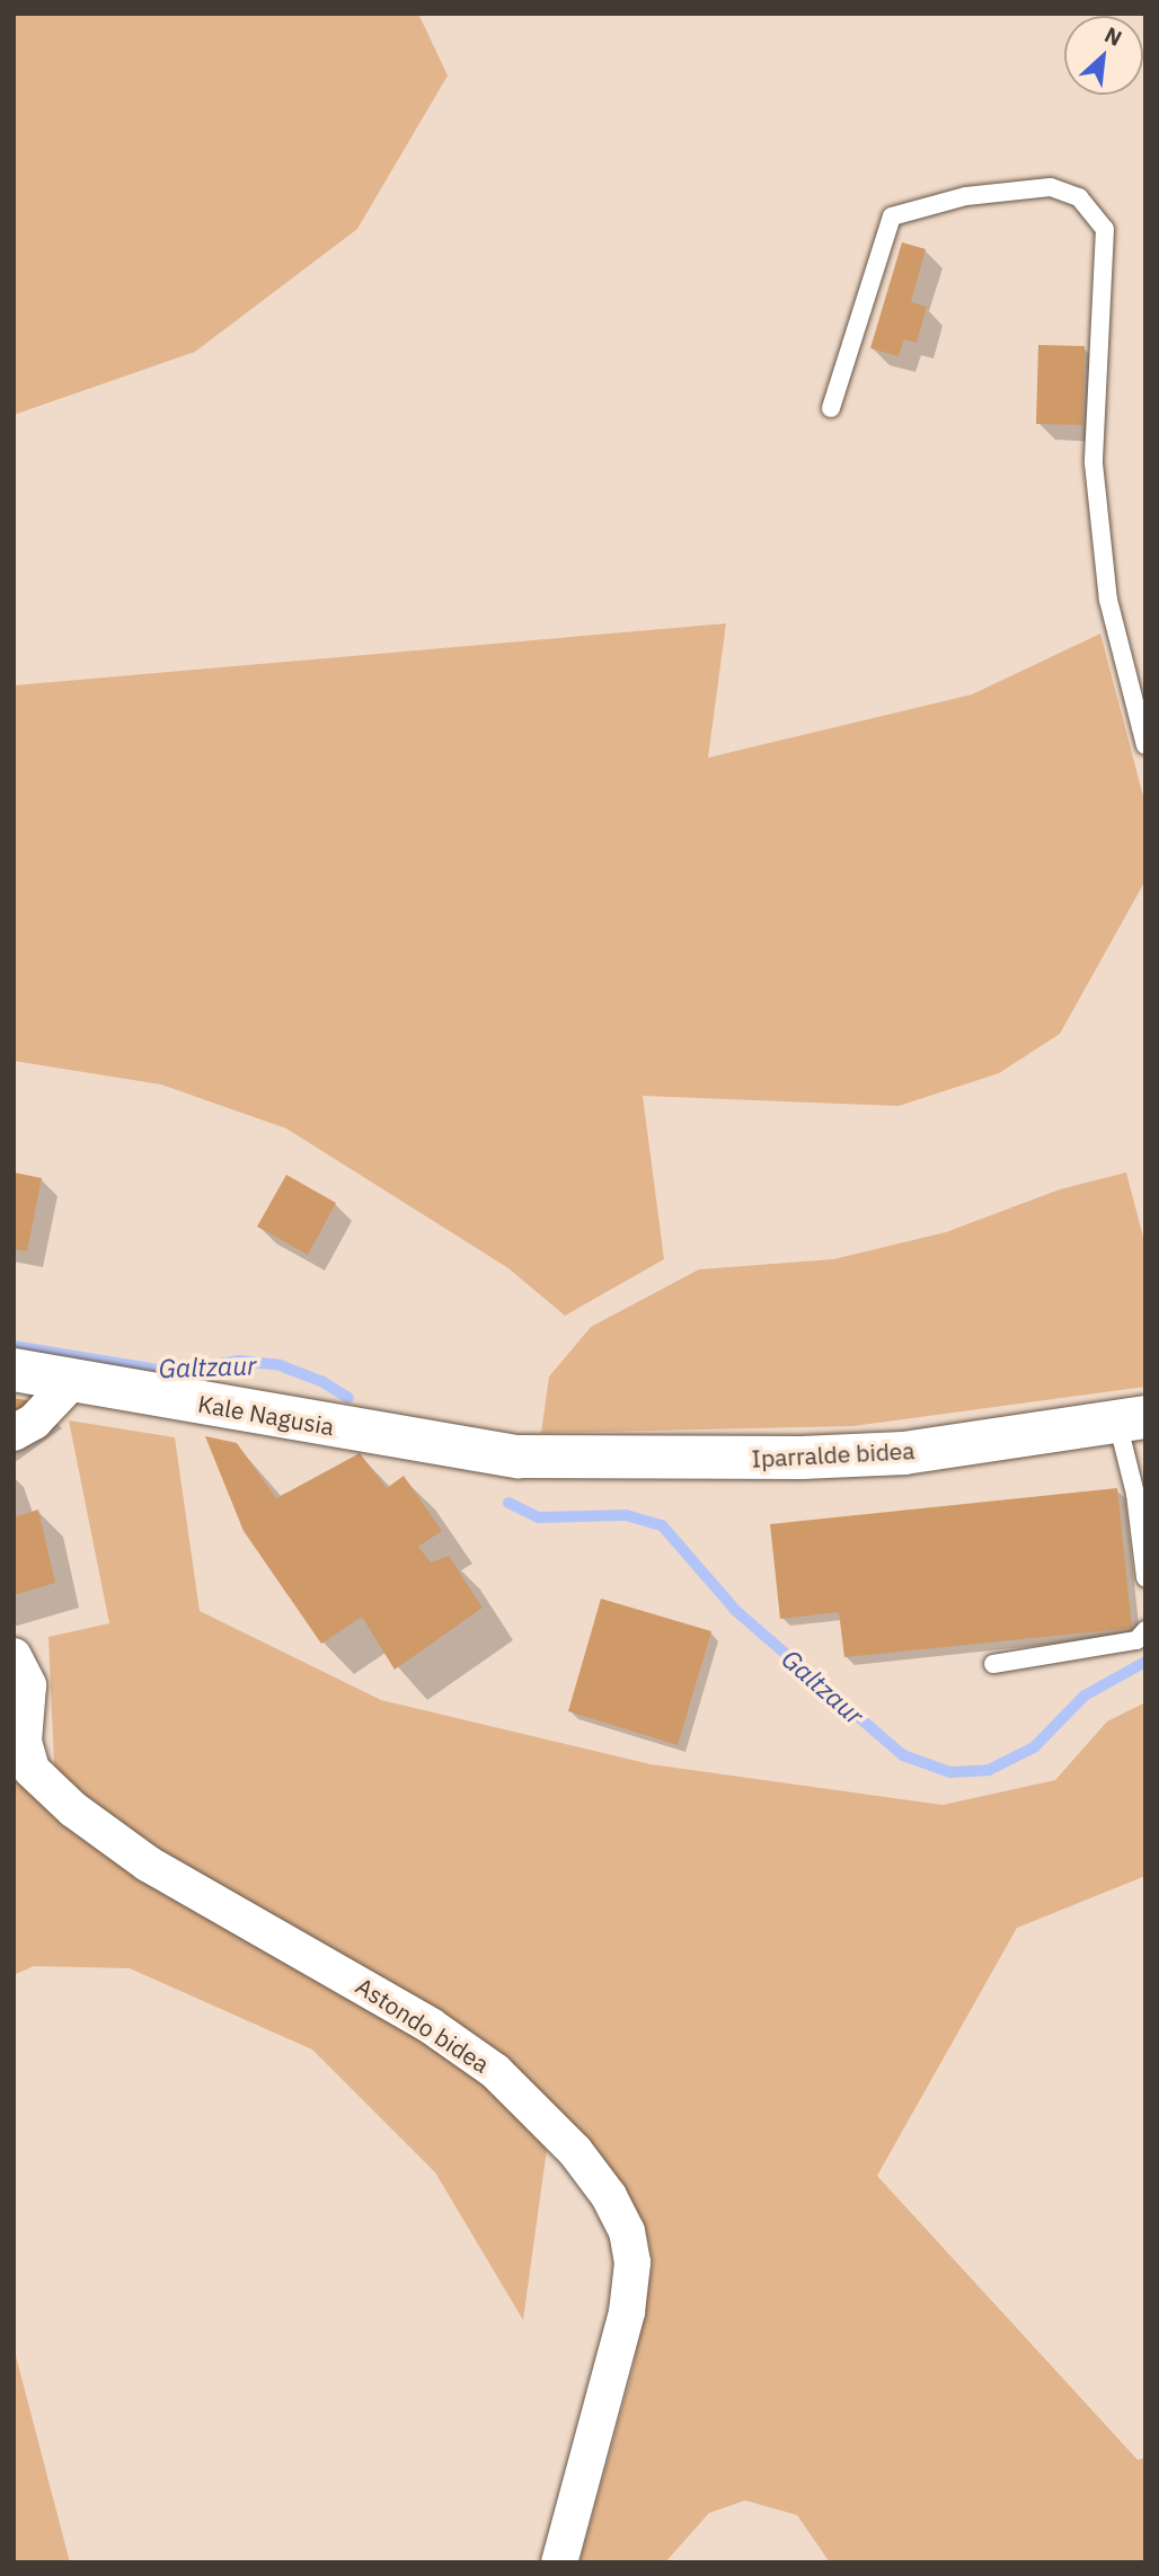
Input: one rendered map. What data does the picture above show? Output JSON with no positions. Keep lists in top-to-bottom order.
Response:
{
  "streets": {
    "street": ["Kale Nagusia", "Iparralde bidea", "Astondo bidea"]
  },
  "crossings": [
    ["Kale Nagusia", "Iparralde bidea"]
  ],
  "water": ["Galtzaur"],
  "north": "top right"
}
